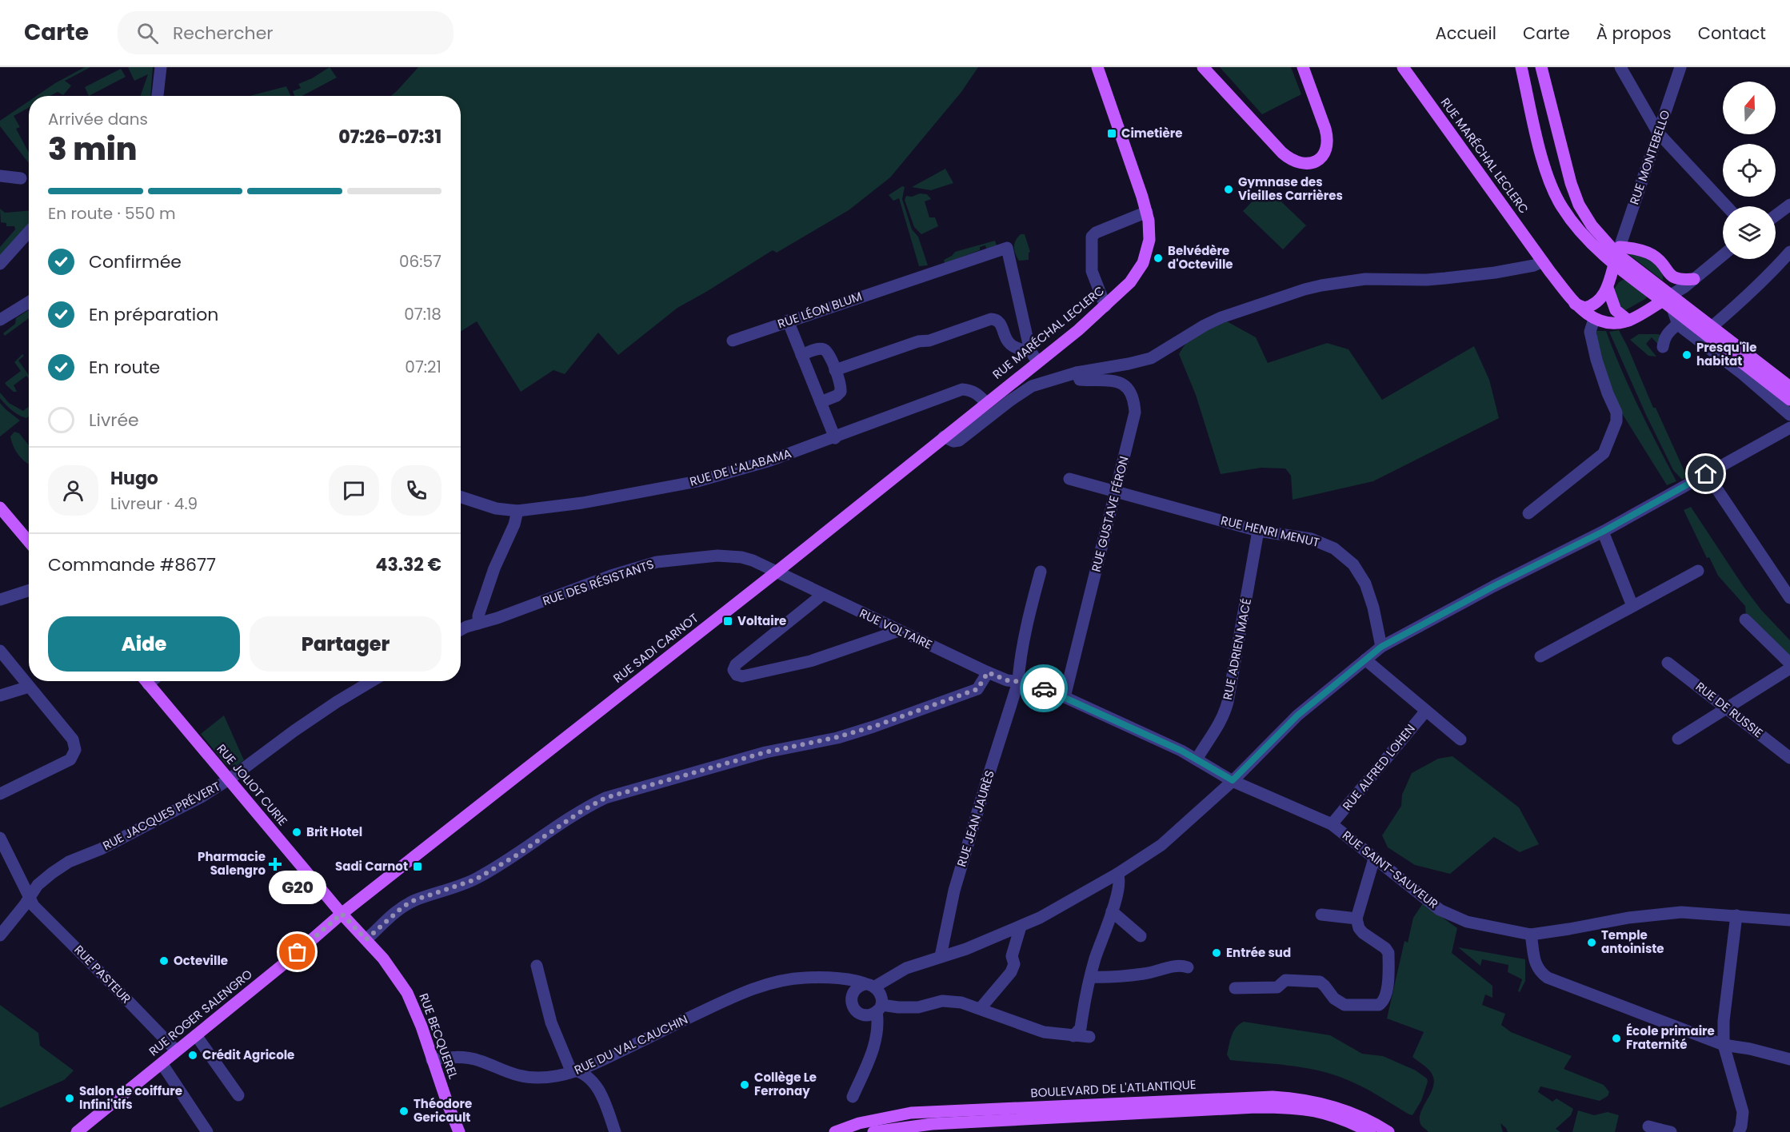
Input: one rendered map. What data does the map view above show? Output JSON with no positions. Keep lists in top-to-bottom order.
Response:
{
  "streets": {
    "main road": [
      "RUE MARÉCHAL LECLERC",
      "RUE SADI CARNOT",
      "RUE JOLIOT CURIE",
      "RUE ROGER SALENGRO",
      "RUE BECQUEREL",
      "BOULEVARD DE L'ATLANTIQUE"
    ],
    "street": [
      "RUE MONTEBELLO",
      "RUE LÉON BLUM",
      "RUE DE L'ALABAMA",
      "RUE GUSTAVE FÉRON",
      "RUE HENRI MENUT",
      "RUE DES RÉSISTANTS",
      "RUE VOLTAIRE",
      "RUE ADRIEN MACÉ",
      "RUE DE RUSSIE",
      "RUE ALFRED LOHEN",
      "RUE JACQUES PRÉVERT",
      "RUE JEAN JAURÈS",
      "RUE SAINT-SAUVEUR",
      "RUE PASTEUR",
      "RUE DU VAL CAUCHIN"
    ]
  },
  "crossings": [
    ["RUE MARÉCHAL LECLERC", "RUE DE L'ALABAMA"],
    ["RUE MARÉCHAL LECLERC", "RUE SADI CARNOT"],
    ["RUE DE L'ALABAMA", "RUE SADI CARNOT"],
    ["RUE GUSTAVE FÉRON", "RUE HENRI MENUT"],
    ["RUE GUSTAVE FÉRON", "RUE SAINT-SAUVEUR"],
    ["RUE HENRI MENUT", "RUE ADRIEN MACÉ"],
    ["RUE DES RÉSISTANTS", "RUE VOLTAIRE"],
    ["RUE DES RÉSISTANTS", "RUE SADI CARNOT"],
    ["RUE VOLTAIRE", "RUE SADI CARNOT"],
    ["RUE VOLTAIRE", "RUE JEAN JAURÈS"],
    ["RUE VOLTAIRE", "RUE SAINT-SAUVEUR"],
    ["RUE SADI CARNOT", "RUE JOLIOT CURIE"],
    ["RUE SADI CARNOT", "RUE ROGER SALENGRO"],
    ["RUE SADI CARNOT", "RUE BECQUEREL"],
    ["RUE ADRIEN MACÉ", "RUE SAINT-SAUVEUR"],
    ["RUE ALFRED LOHEN", "RUE SAINT-SAUVEUR"],
    ["RUE JOLIOT CURIE", "RUE JACQUES PRÉVERT"],
    ["RUE JOLIOT CURIE", "RUE ROGER SALENGRO"],
    ["RUE JOLIOT CURIE", "RUE BECQUEREL"],
    ["RUE JACQUES PRÉVERT", "RUE PASTEUR"],
    ["RUE JEAN JAURÈS", "RUE SAINT-SAUVEUR"],
    ["RUE PASTEUR", "RUE ROGER SALENGRO"],
    ["RUE ROGER SALENGRO", "RUE BECQUEREL"],
    ["RUE BECQUEREL", "RUE DU VAL CAUCHIN"]
  ],
  "places": {
    "transit": ["Cimetière", "Voltaire", "Sadi Carnot"],
    "other": [
      "Gymnase des Vieilles Carrières",
      "Belvédère d'Octeville",
      "Presqu'île habitat",
      "Brit Hotel",
      "Temple antoiniste",
      "G20",
      "Entrée sud",
      "Octeville",
      "École primaire Fraternité",
      "Crédit Agricole",
      "Collège Le Ferronay",
      "Salon de coiffure Infini'tifs",
      "Théodore Gericault"
    ],
    "health": ["Pharmacie Salengro"]
  },
  "north": "top",
  "page": {
    "header": "Carte",
    "search": "Rechercher",
    "nav": [
      "Accueil",
      "Carte",
      "À propos",
      "Contact"
    ],
    "heading": ["3 min", "Arrivée dans", "07:26–07:31"],
    "panel": [
      "Hugo",
      "Livreur · 4.9",
      "Commande #8677",
      "43.32 €"
    ],
    "bar": "En route · 550 m",
    "list": [
      ["Confirmée", "06:57"],
      ["En préparation", "07:18"],
      ["En route", "07:21"],
      "Livrée"
    ],
    "buttons": ["Aide", "Partager"],
    "bubble": "G20"
  }
}
